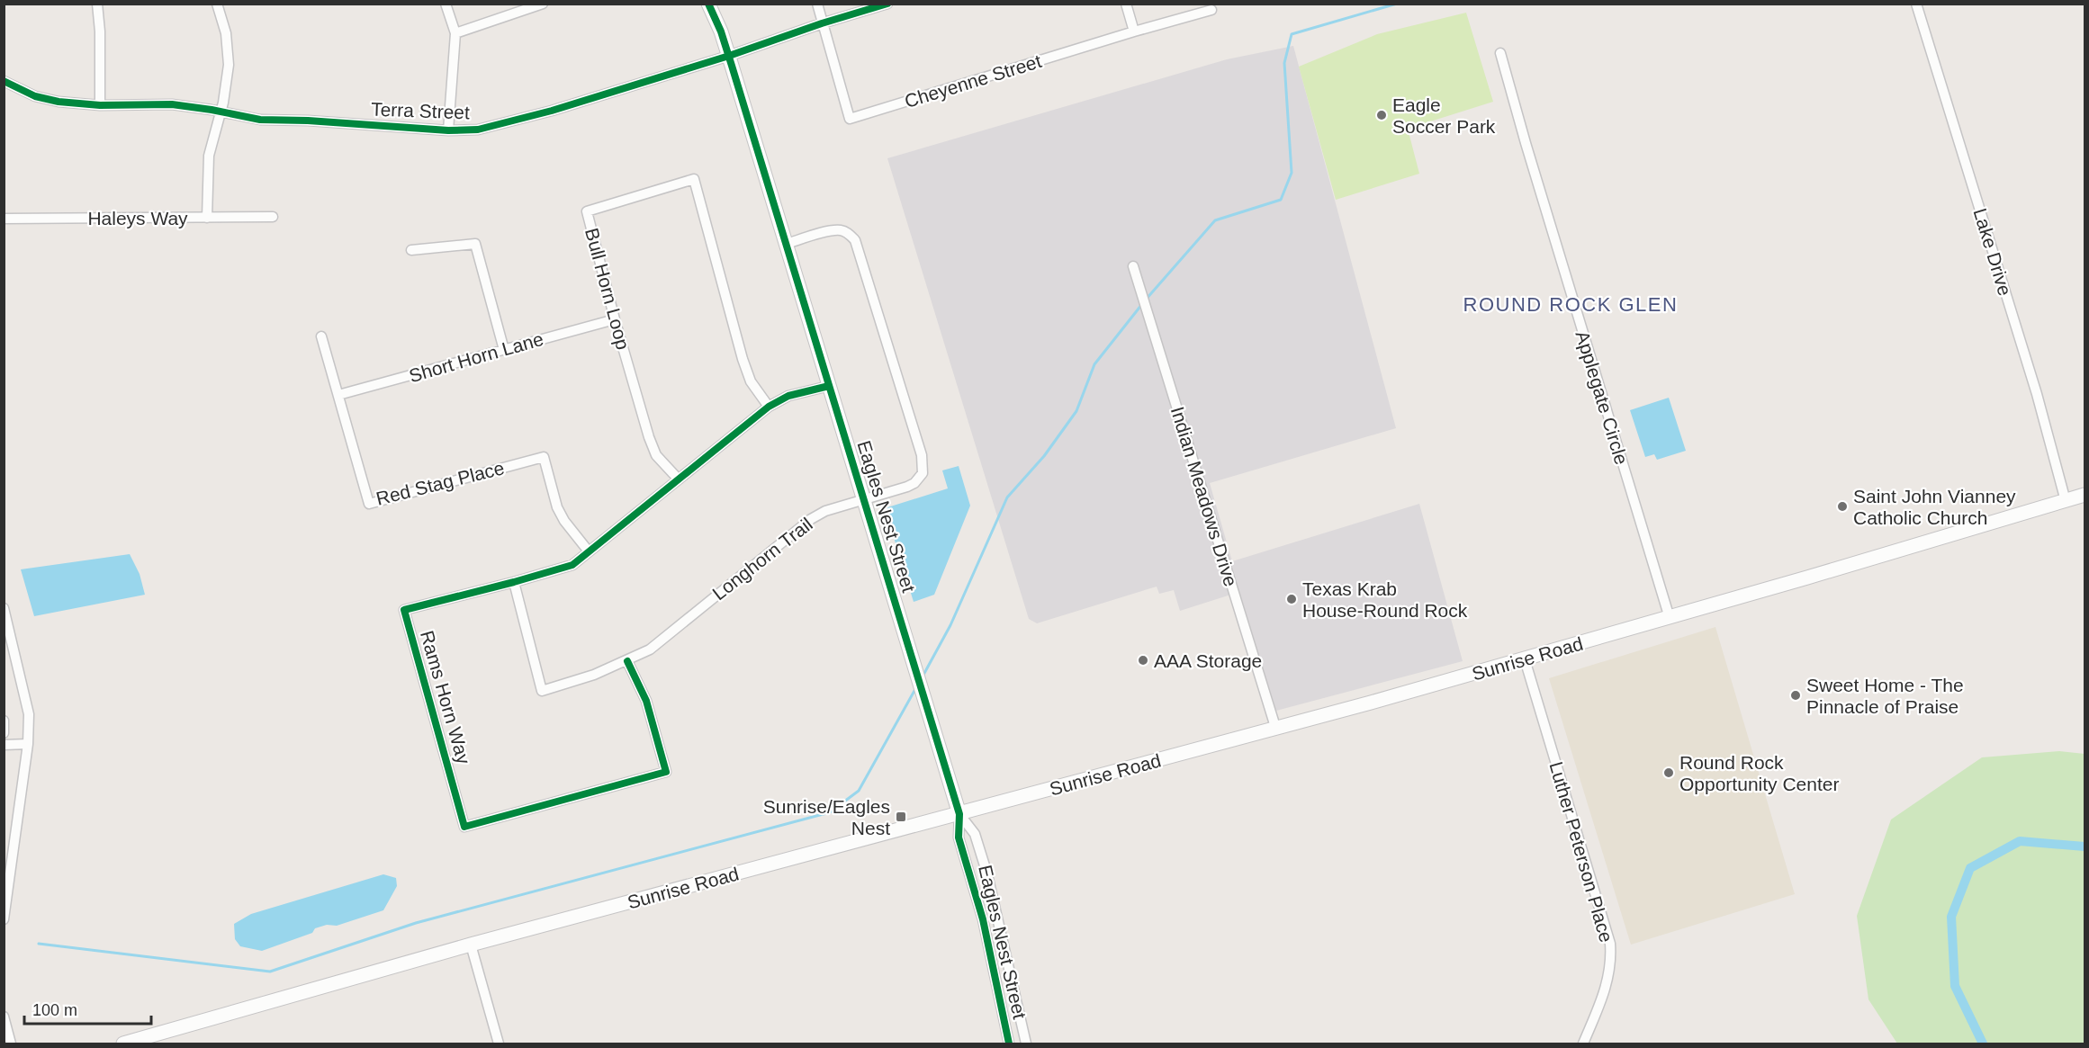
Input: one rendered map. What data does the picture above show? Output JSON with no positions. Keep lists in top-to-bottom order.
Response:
{
  "streets": {
    "main road": ["Eagles Nest Street", "Sunrise Road"],
    "street": [
      "Cheyenne Street",
      "Terra Street",
      "Haleys Way",
      "Lake Drive",
      "Bull Horn Loop",
      "Short Horn Lane",
      "Applegate Circle",
      "Red Stag Place",
      "Indian Meadows Drive",
      "Longhorn Trail",
      "Rams Horn Way",
      "Luther Peterson Place"
    ]
  },
  "crossings": [
    ["Cheyenne Street", "Terra Street"],
    ["Terra Street", "Eagles Nest Street"],
    ["Lake Drive", "Sunrise Road"],
    ["Bull Horn Loop", "Short Horn Lane"],
    ["Bull Horn Loop", "Rams Horn Way"],
    ["Short Horn Lane", "Red Stag Place"],
    ["Applegate Circle", "Sunrise Road"],
    ["Red Stag Place", "Rams Horn Way"],
    ["Indian Meadows Drive", "Sunrise Road"],
    ["Eagles Nest Street", "Longhorn Trail"],
    ["Eagles Nest Street", "Sunrise Road"],
    ["Eagles Nest Street", "Rams Horn Way"],
    ["Longhorn Trail", "Rams Horn Way"],
    ["Sunrise Road", "Luther Peterson Place"]
  ],
  "districts": ["ROUND ROCK GLEN"],
  "places": {
    "other": [
      "Eagle Soccer Park",
      "Saint John Vianney Catholic Church",
      "Texas Krab House-Round Rock",
      "AAA Storage",
      "Sweet Home - The Pinnacle of Praise",
      "Round Rock Opportunity Center"
    ],
    "transit": ["Sunrise/Eagles Nest"]
  },
  "scale_bar": "100 m"
}
